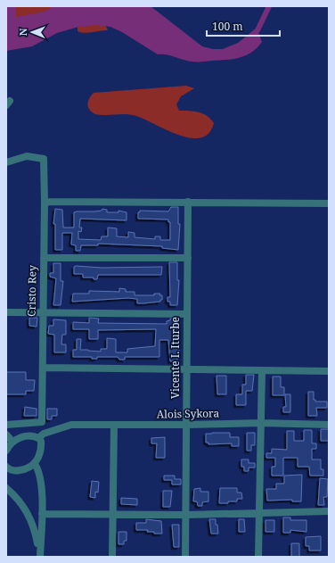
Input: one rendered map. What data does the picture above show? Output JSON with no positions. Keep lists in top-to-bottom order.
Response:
{
  "streets": {
    "street": ["Cristo Rey", "Vicente I. Iturbe", "Alois Sykora"]
  },
  "crossings": [
    ["Vicente I. Iturbe", "Alois Sykora"]
  ],
  "scale_bar": "100 m",
  "north": "left"
}
